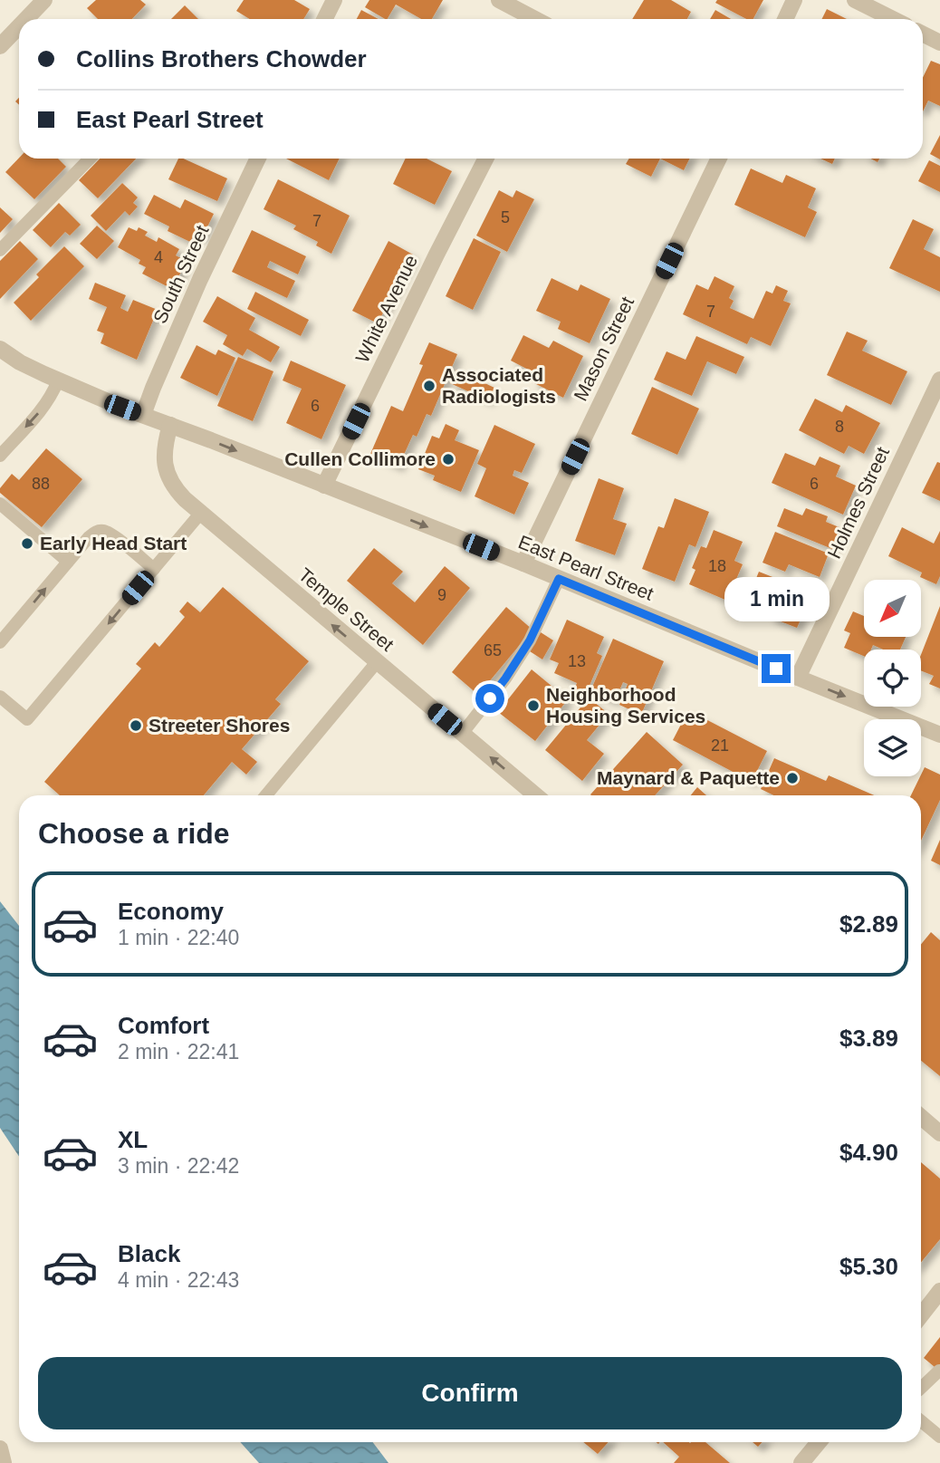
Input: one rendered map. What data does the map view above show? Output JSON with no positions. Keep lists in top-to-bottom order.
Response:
{
  "streets": {
    "street": [
      "South Street",
      "White Avenue",
      "Mason Street",
      "Holmes Street",
      "East Pearl Street",
      "Temple Street"
    ]
  },
  "crossings": [
    ["South Street", "East Pearl Street"],
    ["White Avenue", "East Pearl Street"],
    ["Mason Street", "East Pearl Street"],
    ["Holmes Street", "East Pearl Street"],
    ["East Pearl Street", "Temple Street"]
  ],
  "one_way": ["East Pearl Street", "Temple Street"],
  "places": [
    "Associated Radiologists",
    "Cullen Collimore",
    "Early Head Start",
    "Neighborhood Housing Services",
    "Streeter Shores",
    "Maynard & Paquette"
  ],
  "house_numbers": [
    "5",
    "7",
    "4",
    "7",
    "6",
    "8",
    "88",
    "6",
    "18",
    "9",
    "65",
    "13",
    "21"
  ],
  "north": "bottom left",
  "page": {
    "banner": ["Collins Brothers Chowder", "East Pearl Street"],
    "bubble": "1 min",
    "heading": "Choose a ride",
    "list": [
      {
        "name": "Economy",
        "note": "1 min · 22:40",
        "value": "$2.89"
      },
      {
        "name": "Comfort",
        "note": "2 min · 22:41",
        "value": "$3.89"
      },
      {
        "name": "XL",
        "note": "3 min · 22:42",
        "value": "$4.90"
      },
      {
        "name": "Black",
        "note": "4 min · 22:43",
        "value": "$5.30"
      }
    ],
    "buttons": "Confirm"
  }
}
